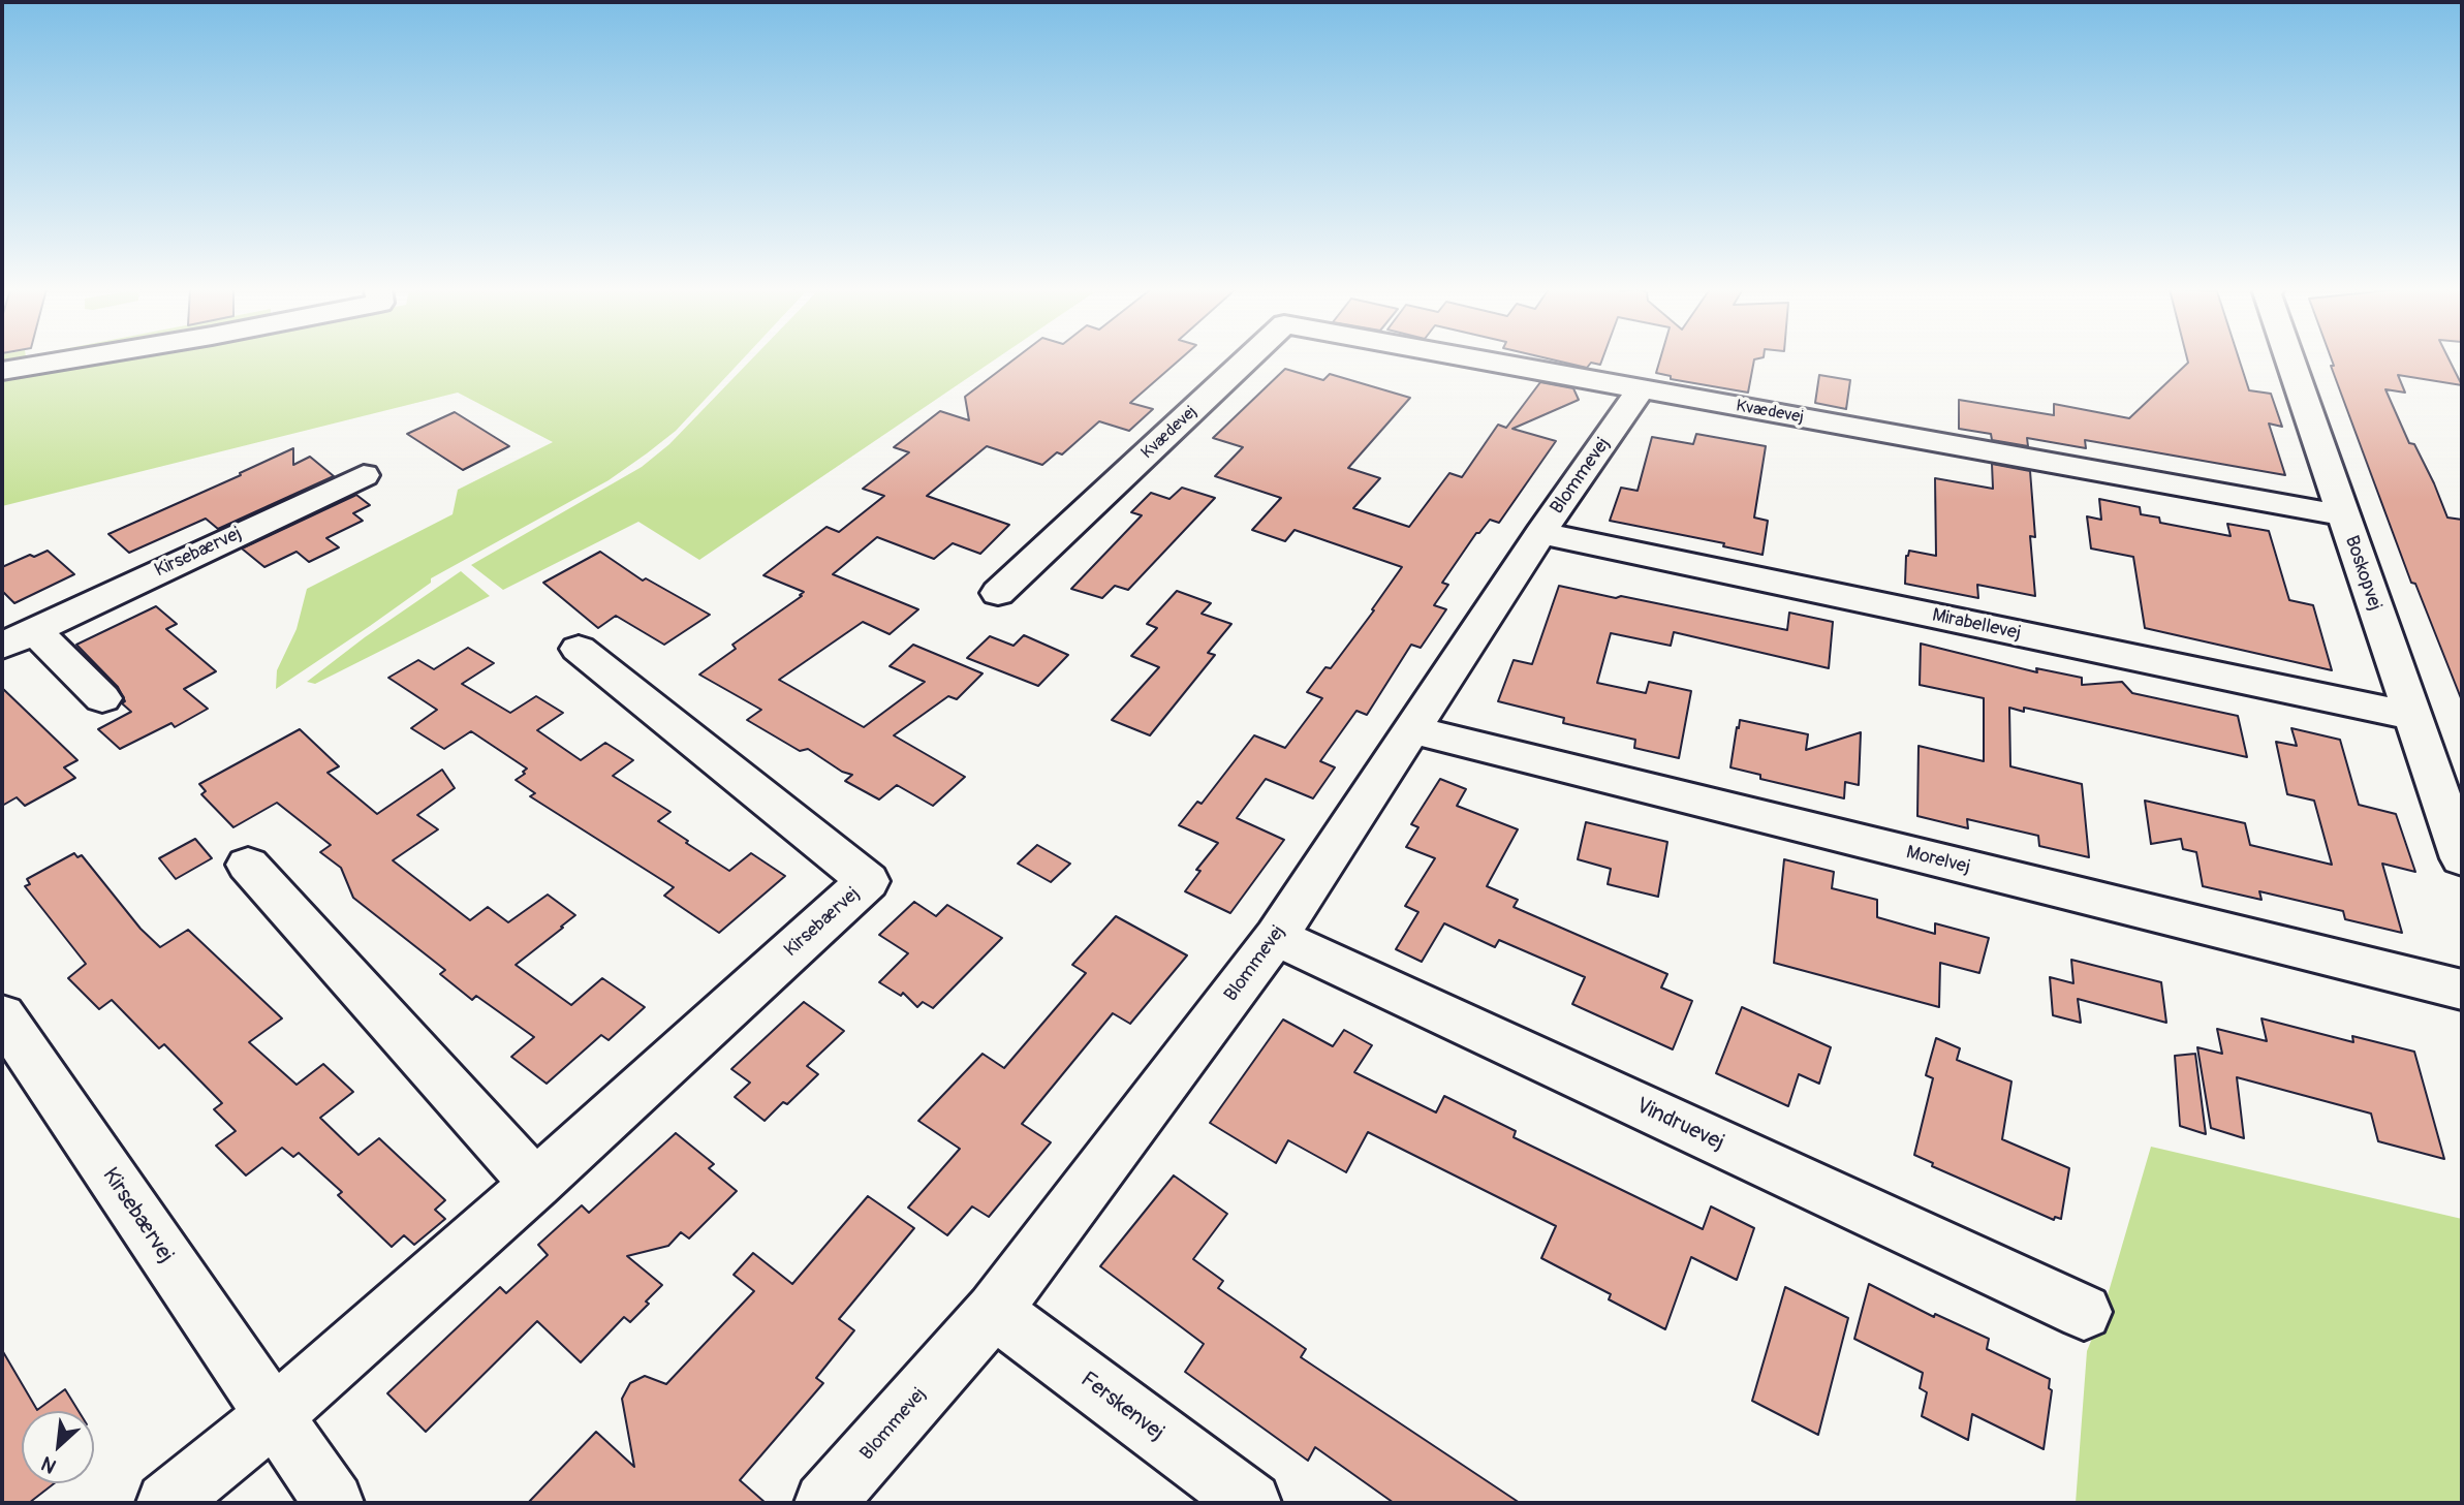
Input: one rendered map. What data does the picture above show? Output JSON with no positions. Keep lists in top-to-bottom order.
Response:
{
  "streets": {
    "street": [
      "Kvædevej",
      "Blommevej",
      "Kirsebærvej",
      "Boskopvej",
      "Mirabellevej",
      "Morelvej",
      "Vindruevej",
      "Ferskenvej"
    ]
  },
  "crossings": [
    ["Kvædevej", "Blommevej"],
    ["Kvædevej", "Boskopvej"],
    ["Blommevej", "Mirabellevej"],
    ["Blommevej", "Morelvej"],
    ["Blommevej", "Vindruevej"],
    ["Blommevej", "Ferskenvej"],
    ["Boskopvej", "Mirabellevej"]
  ],
  "north": "bottom left"
}
